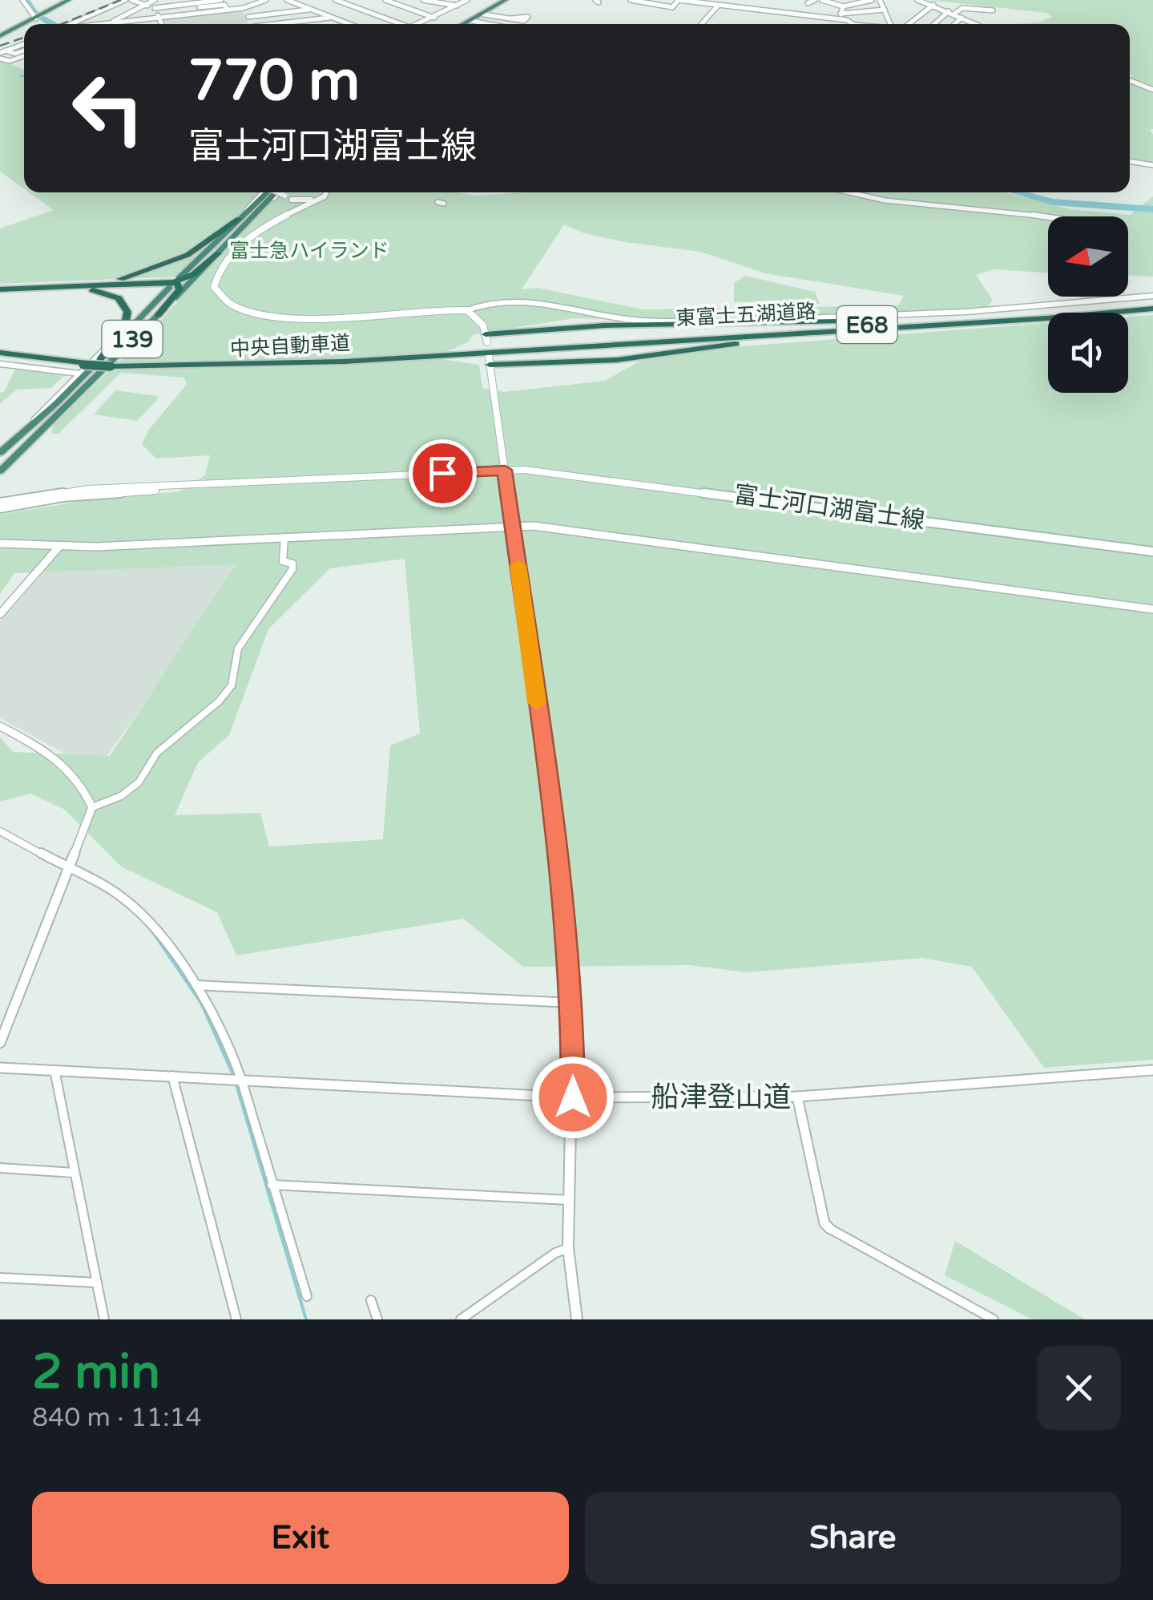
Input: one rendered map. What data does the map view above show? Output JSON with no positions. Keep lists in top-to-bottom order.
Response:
{
  "streets": {
    "highway": [
      "東富士五湖道路",
      "E68",
      "139",
      "中央自動車道"
    ],
    "main road": ["富士河口湖富士線"],
    "street": ["船津登山道"]
  },
  "crossings": [
    ["東富士五湖道路", "E68"],
    ["東富士五湖道路", "中央自動車道"]
  ],
  "parks": ["富士急ハイランド"],
  "north": "left",
  "page": {
    "turn": ["770 m", "富士河口湖富士線"],
    "heading": ["2 min", "840 m · 11:14"],
    "buttons": ["Exit", "Share"]
  }
}
